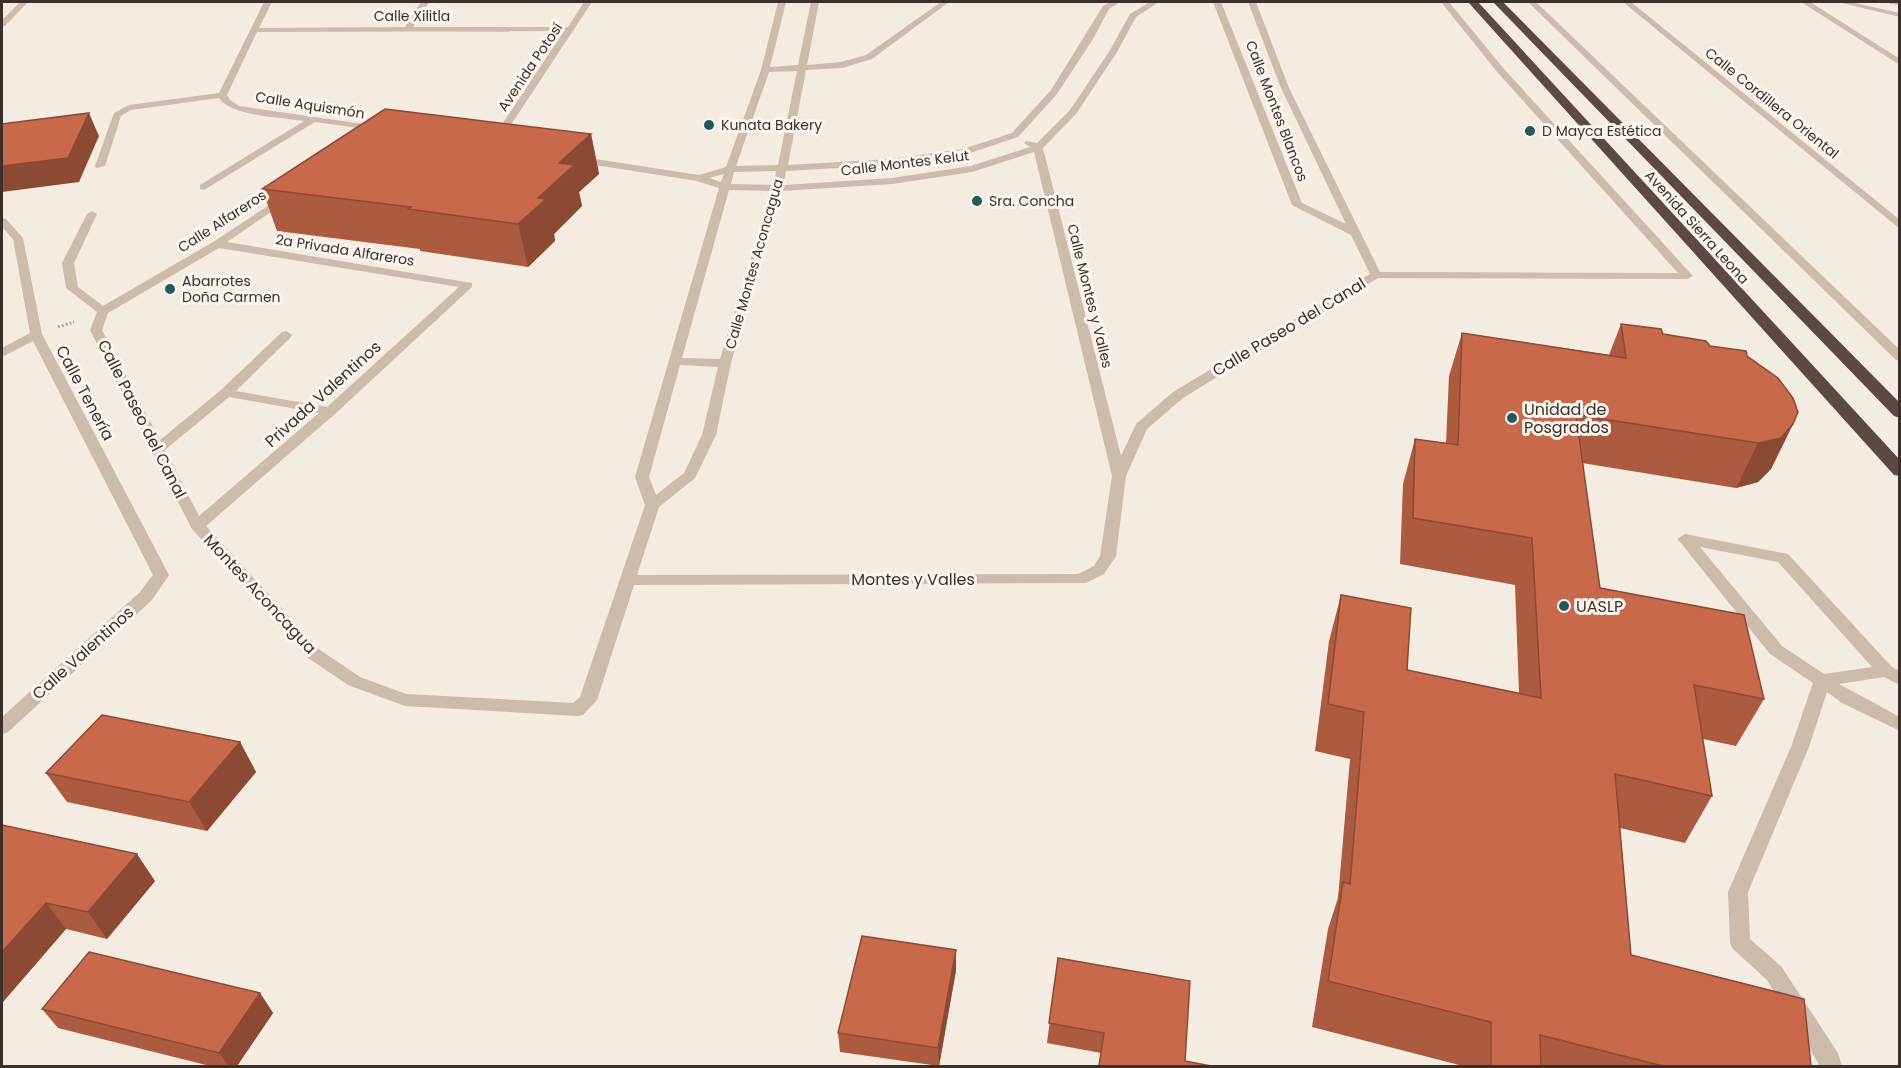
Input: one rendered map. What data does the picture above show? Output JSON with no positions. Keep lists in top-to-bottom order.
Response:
{
  "streets": {
    "highway": ["Avenida Sierra Leona"],
    "street": [
      "Calle Xilitla",
      "Avenida Potosí",
      "Calle Cordillera Oriental",
      "Calle Aquismón",
      "Calle Montes Blancos",
      "Calle Montes Kelut",
      "Calle Alfareros",
      "2a Privada Alfareros",
      "Calle Montes Aconcagua",
      "Calle Montes y Valles",
      "Calle Paseo del Canal",
      "Calle Tenería",
      "Privada Valentinos",
      "Montes y Valles",
      "Montes Aconcagua",
      "Calle Valentinos"
    ]
  },
  "crossings": [
    ["Calle Xilitla", "Avenida Potosí"],
    ["Calle Montes Blancos", "Calle Paseo del Canal"],
    ["Calle Montes Kelut", "Calle Montes Aconcagua"],
    ["Calle Montes Kelut", "Calle Montes y Valles"],
    ["Calle Alfareros", "2a Privada Alfareros"],
    ["Calle Alfareros", "Calle Paseo del Canal"],
    ["2a Privada Alfareros", "Privada Valentinos"],
    ["Calle Montes y Valles", "Calle Paseo del Canal"],
    ["Calle Montes y Valles", "Montes y Valles"],
    ["Calle Paseo del Canal", "Privada Valentinos"],
    ["Calle Paseo del Canal", "Montes y Valles"],
    ["Calle Paseo del Canal", "Montes Aconcagua"],
    ["Calle Tenería", "Calle Valentinos"],
    ["Privada Valentinos", "Montes Aconcagua"],
    ["Montes y Valles", "Montes Aconcagua"]
  ],
  "places": [
    "Kunata Bakery",
    "D Mayca Estética",
    "Sra. Concha",
    "Abarrotes Doña Carmen",
    "Unidad de Posgrados",
    "UASLP"
  ]
}
